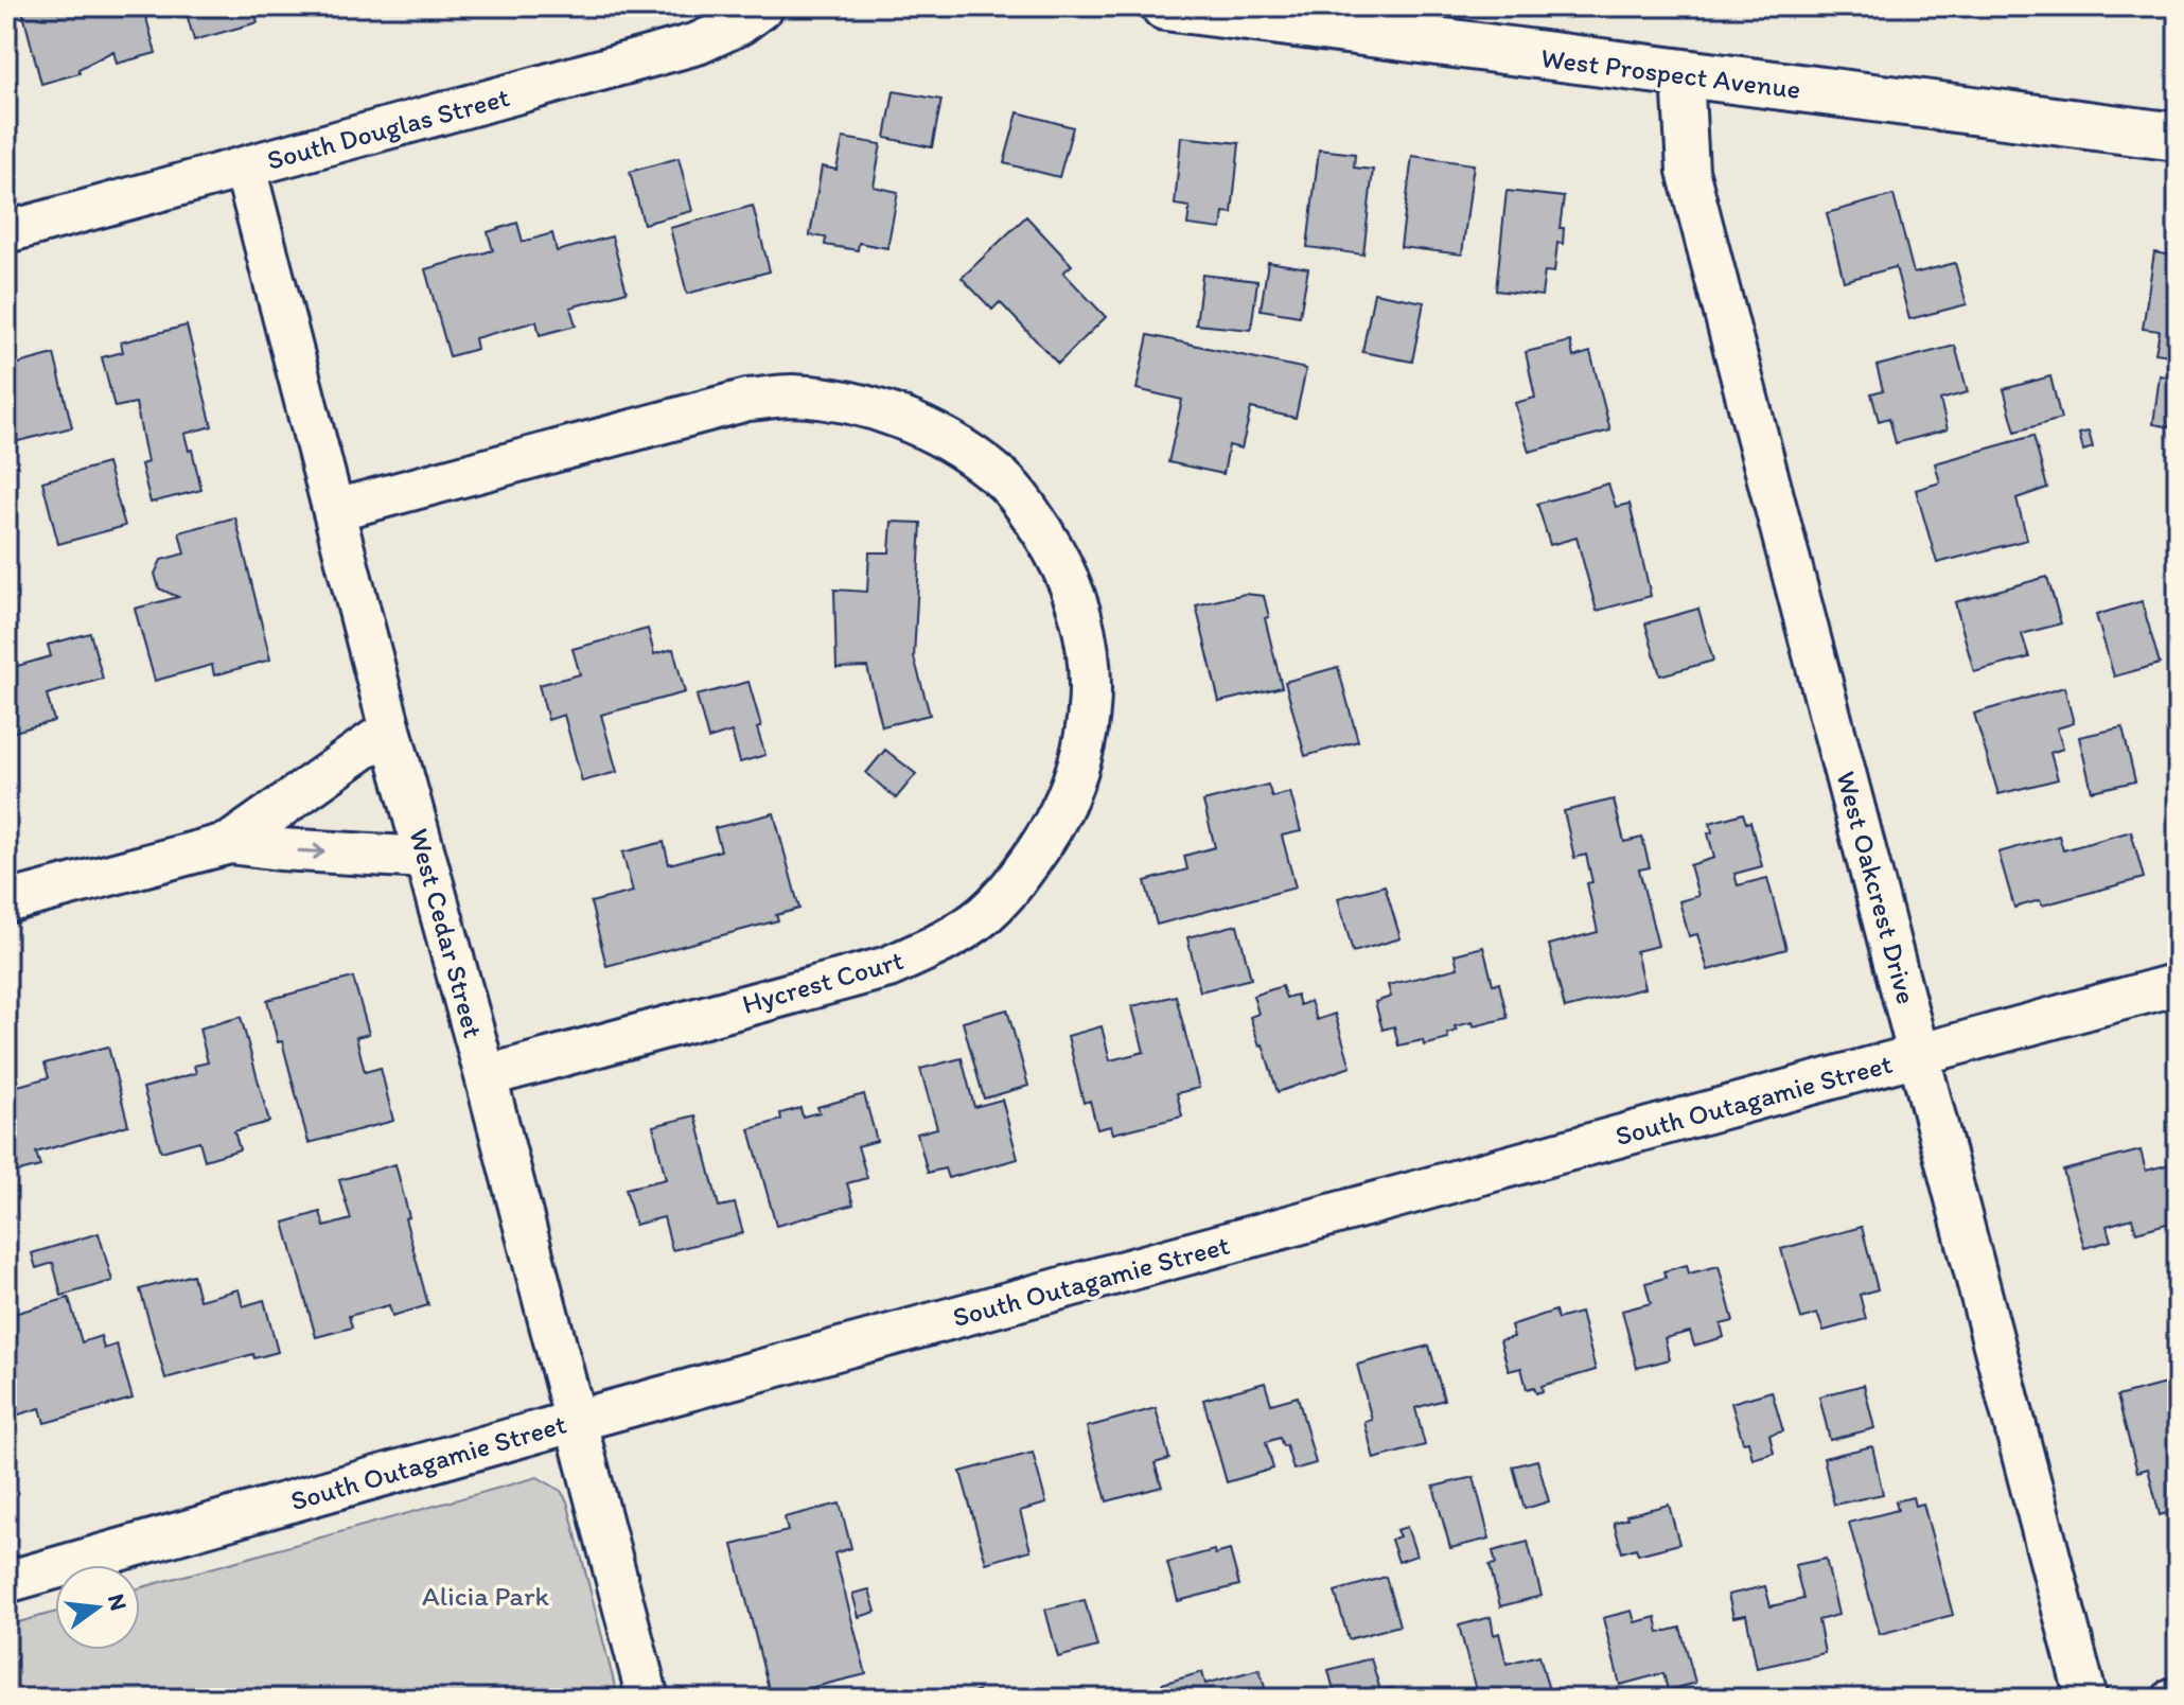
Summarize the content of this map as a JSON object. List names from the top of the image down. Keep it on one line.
{"streets":{"main road":["West Prospect Avenue"],"street":["South Douglas Street","West Oakcrest Drive","West Cedar Street","Hycrest Court","South Outagamie Street"]},"crossings":[["West Prospect Avenue","West Oakcrest Drive"],["South Douglas Street","West Cedar Street"],["West Oakcrest Drive","South Outagamie Street"],["West Cedar Street","Hycrest Court"],["West Cedar Street","South Outagamie Street"]],"parks":["Alicia Park"],"north":"right"}
